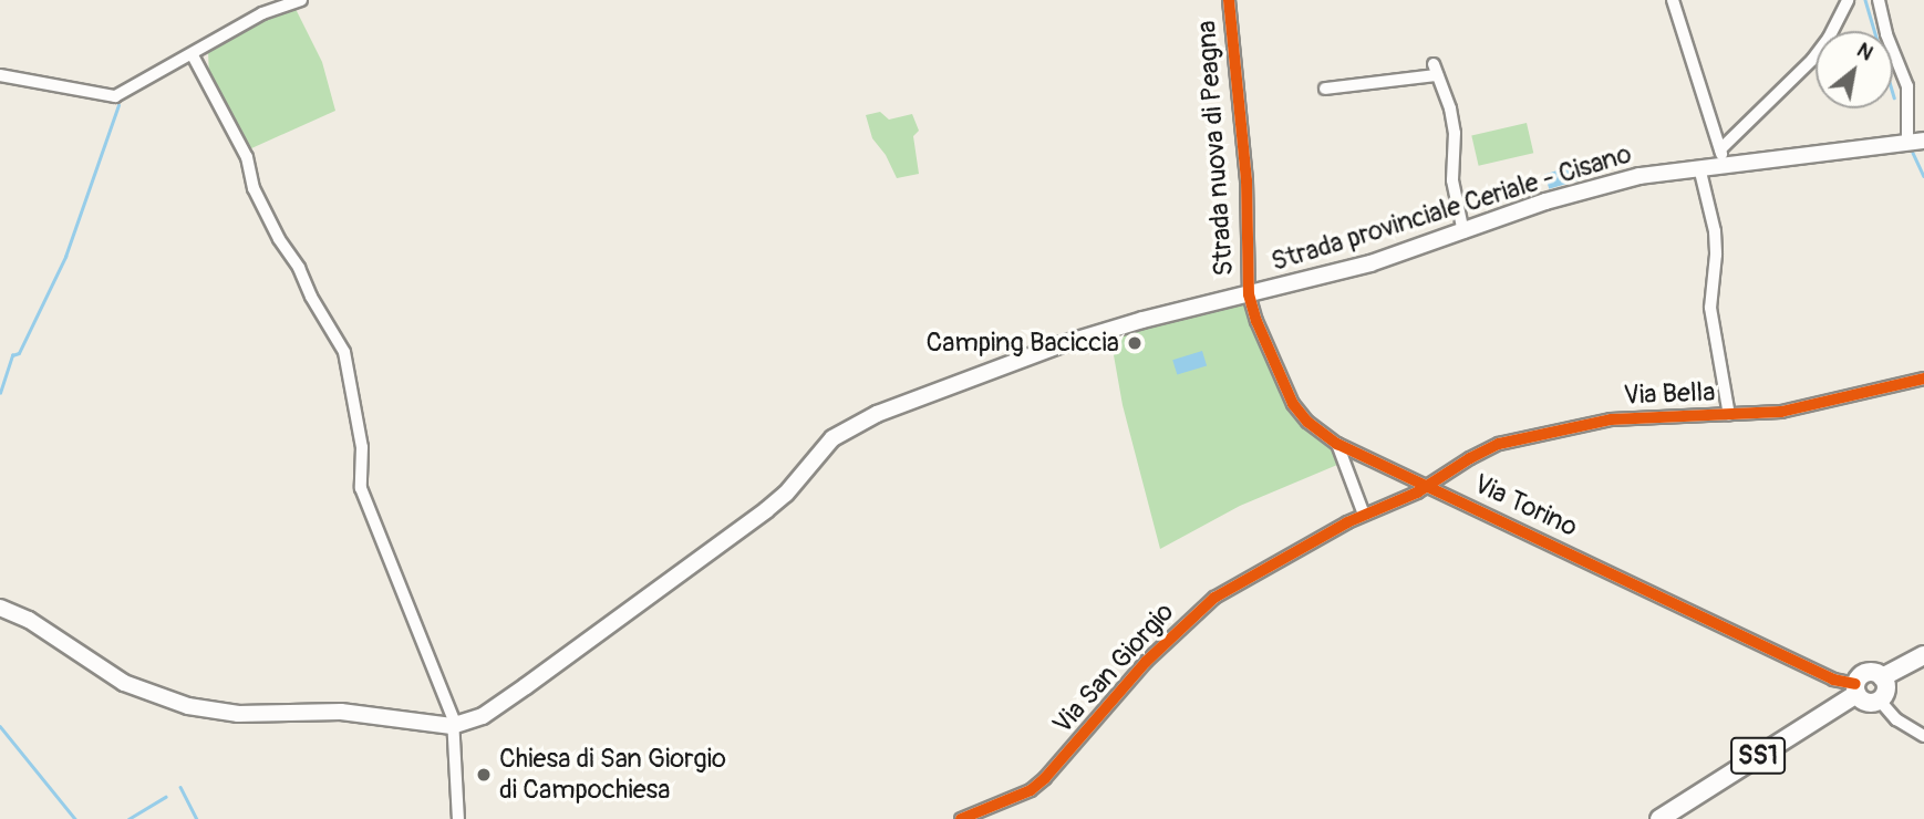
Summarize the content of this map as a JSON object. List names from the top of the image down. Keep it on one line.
{"streets":{"main road":["Strada provinciale Ceriale - Cisano","SS1"],"street":["Strada nuova di Peagna","Via Bella","Via Torino","Via San Giorgio"]},"crossings":[["Strada nuova di Peagna","Strada provinciale Ceriale - Cisano"],["Strada nuova di Peagna","Via Torino"],["Strada provinciale Ceriale - Cisano","Via Bella"],["Strada provinciale Ceriale - Cisano","Via Torino"],["Via Bella","Via Torino"],["Via Bella","Via San Giorgio"],["Via Torino","Via San Giorgio"],["Via Torino","SS1"]],"places":["Camping Baciccia","Chiesa di San Giorgio di Campochiesa"],"north":"top right"}
